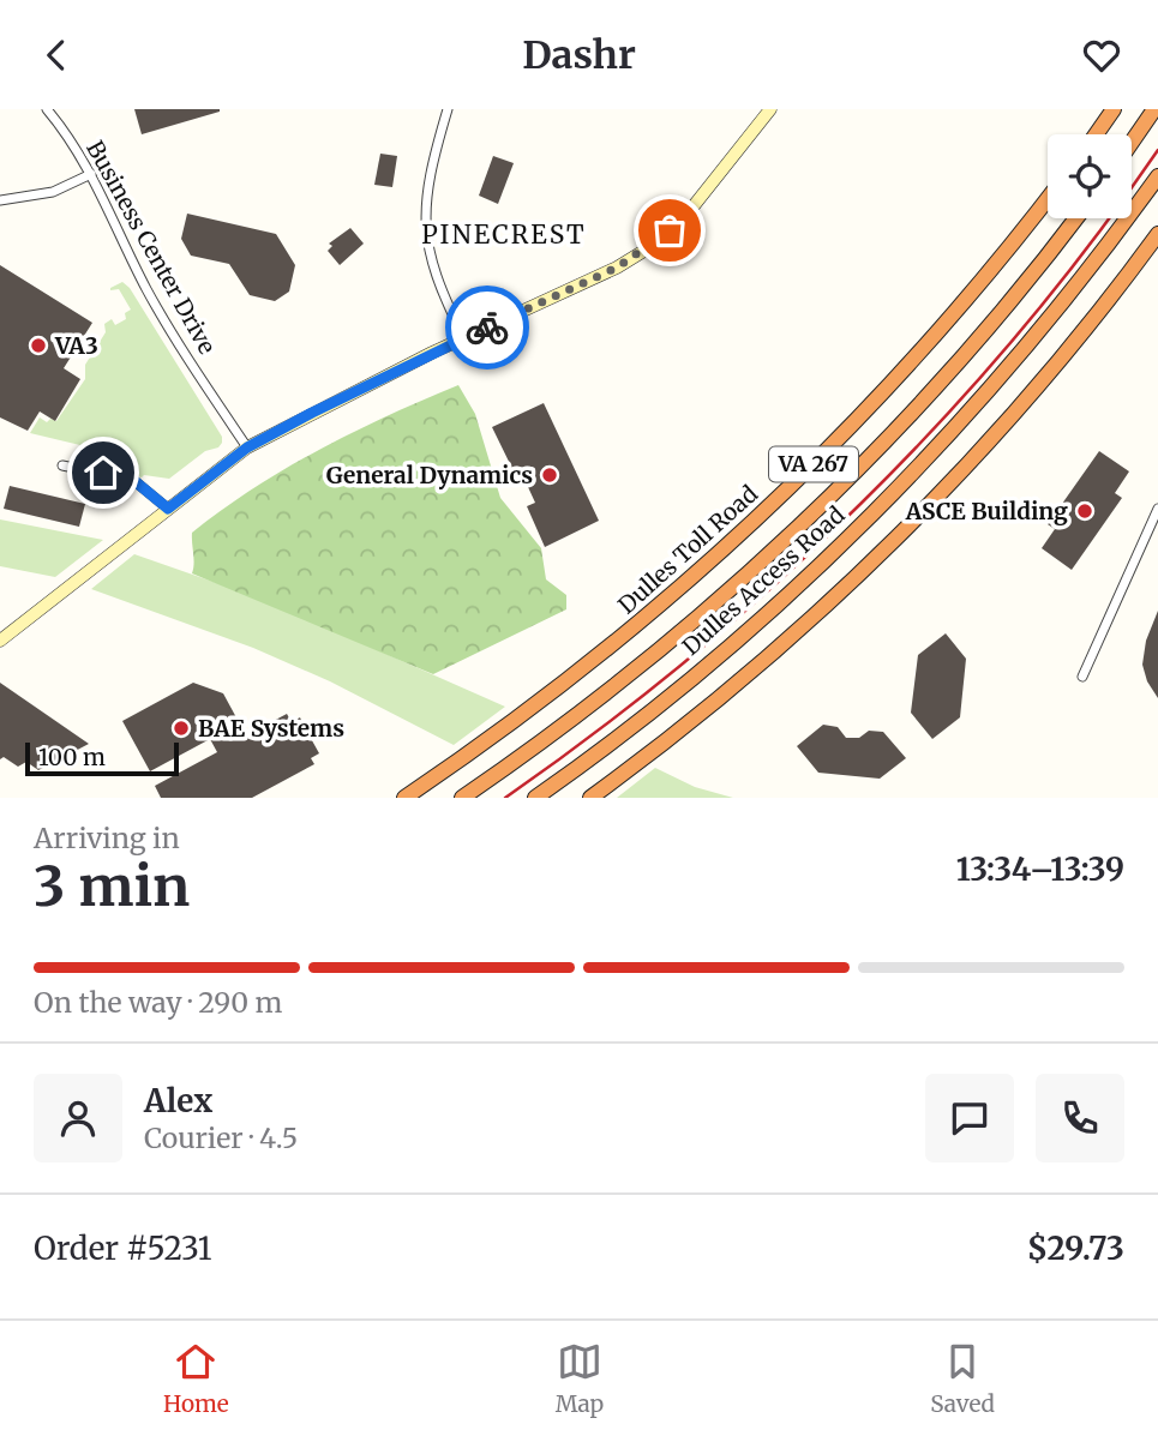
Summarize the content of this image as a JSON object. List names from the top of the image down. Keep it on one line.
{"streets":{"highway":["VA 267","Dulles Toll Road","Dulles Access Road"],"street":["Business Center Drive"]},"districts":["PINECREST"],"places":["VA3","General Dynamics","ASCE Building","BAE Systems"],"scale_bar":"100 m","page":{"header":"Dashr","scale":"100 m","heading":["3 min","Arriving in","13:34–13:39"],"panel":["Alex","Courier · 4.5","Order #5231","$29.73"],"bar":"On the way · 290 m","tabs":["Home","Map","Saved"]}}
